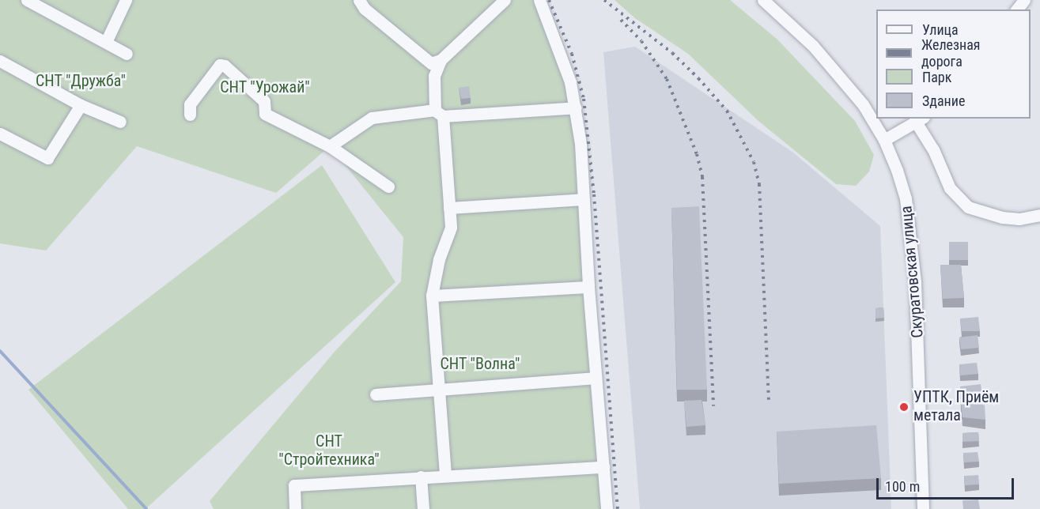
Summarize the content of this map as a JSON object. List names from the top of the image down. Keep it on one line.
{"streets":{"street":["Скуратовская улица"]},"parks":["СНТ \"Дружба\"","СНТ \"Урожай\"","СНТ \"Волна\"","СНТ \"Стройтехника\""],"places":["УПТК, Приём метала"],"legend":["Улица","Железная дорога","Парк","Здание"],"scale_bar":"100 m"}
